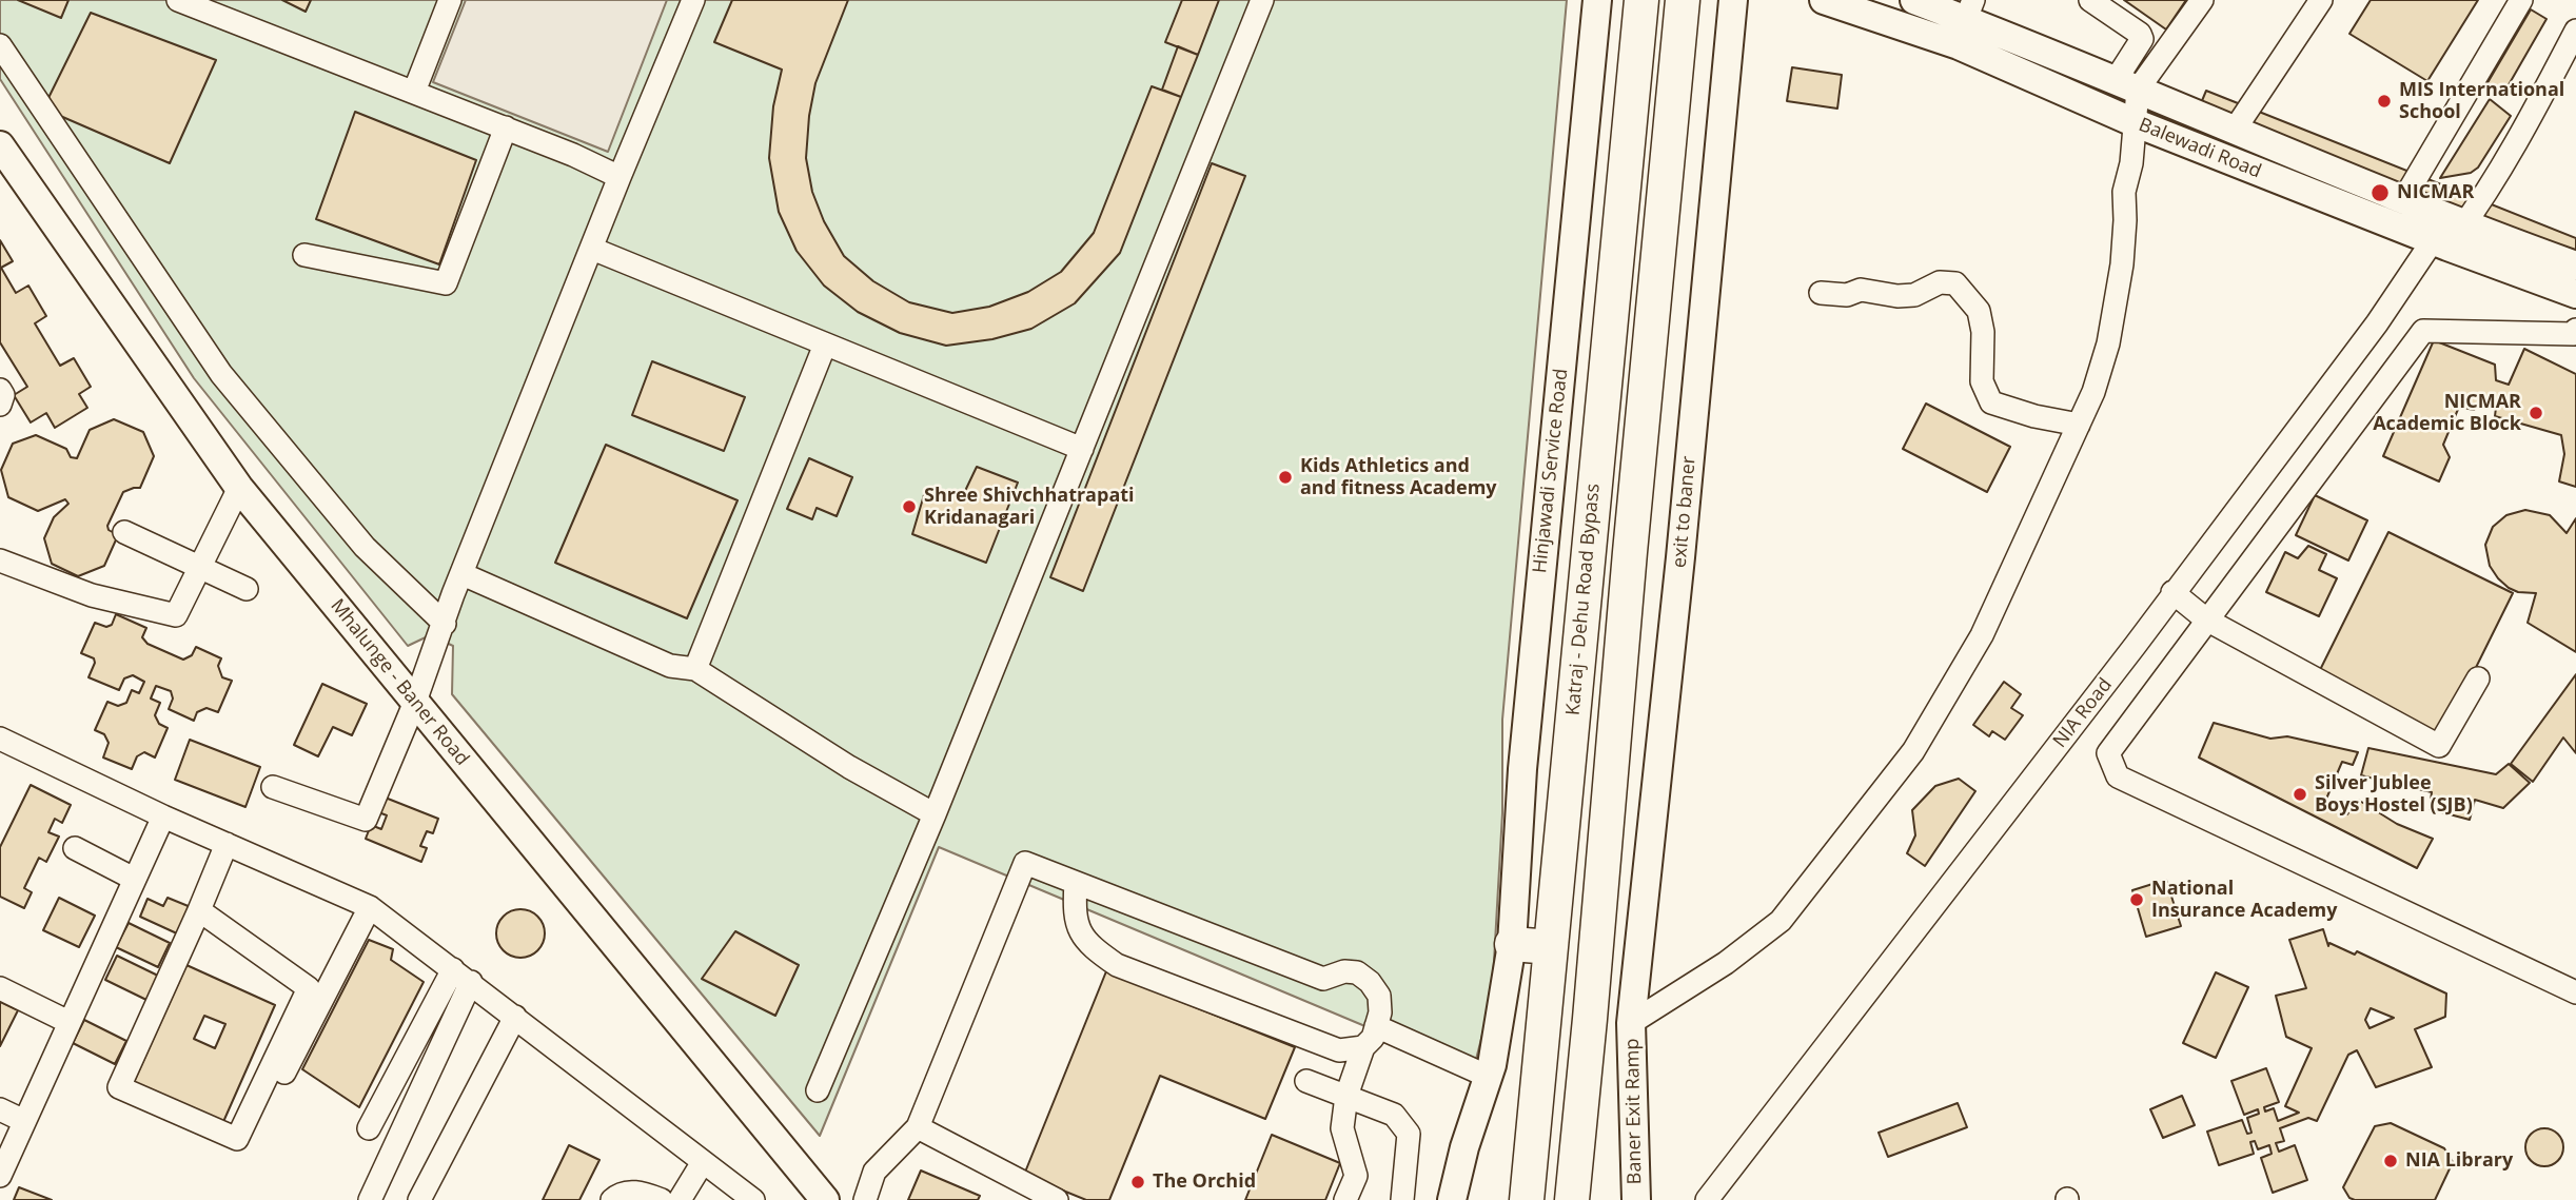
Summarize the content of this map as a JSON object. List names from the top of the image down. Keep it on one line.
{"streets":{"highway":["Katraj - Dehu Road Bypass"],"main road":["Balewadi Road","Hinjawadi Service Road","exit to baner","Mhalunge - Baner Road","Baner Exit Ramp"],"street":["NIA Road"]},"crossings":[["Balewadi Road","NIA Road"],["exit to baner","Baner Exit Ramp"]],"places":["MIS International School","NICMAR","NICMAR Academic Block","Kids Athletics and and fitness Academy","Shree Shivchhatrapati Kridanagari","Silver Jublee Boys Hostel (SJB)","National Insurance Academy","NIA Library","The Orchid"]}
